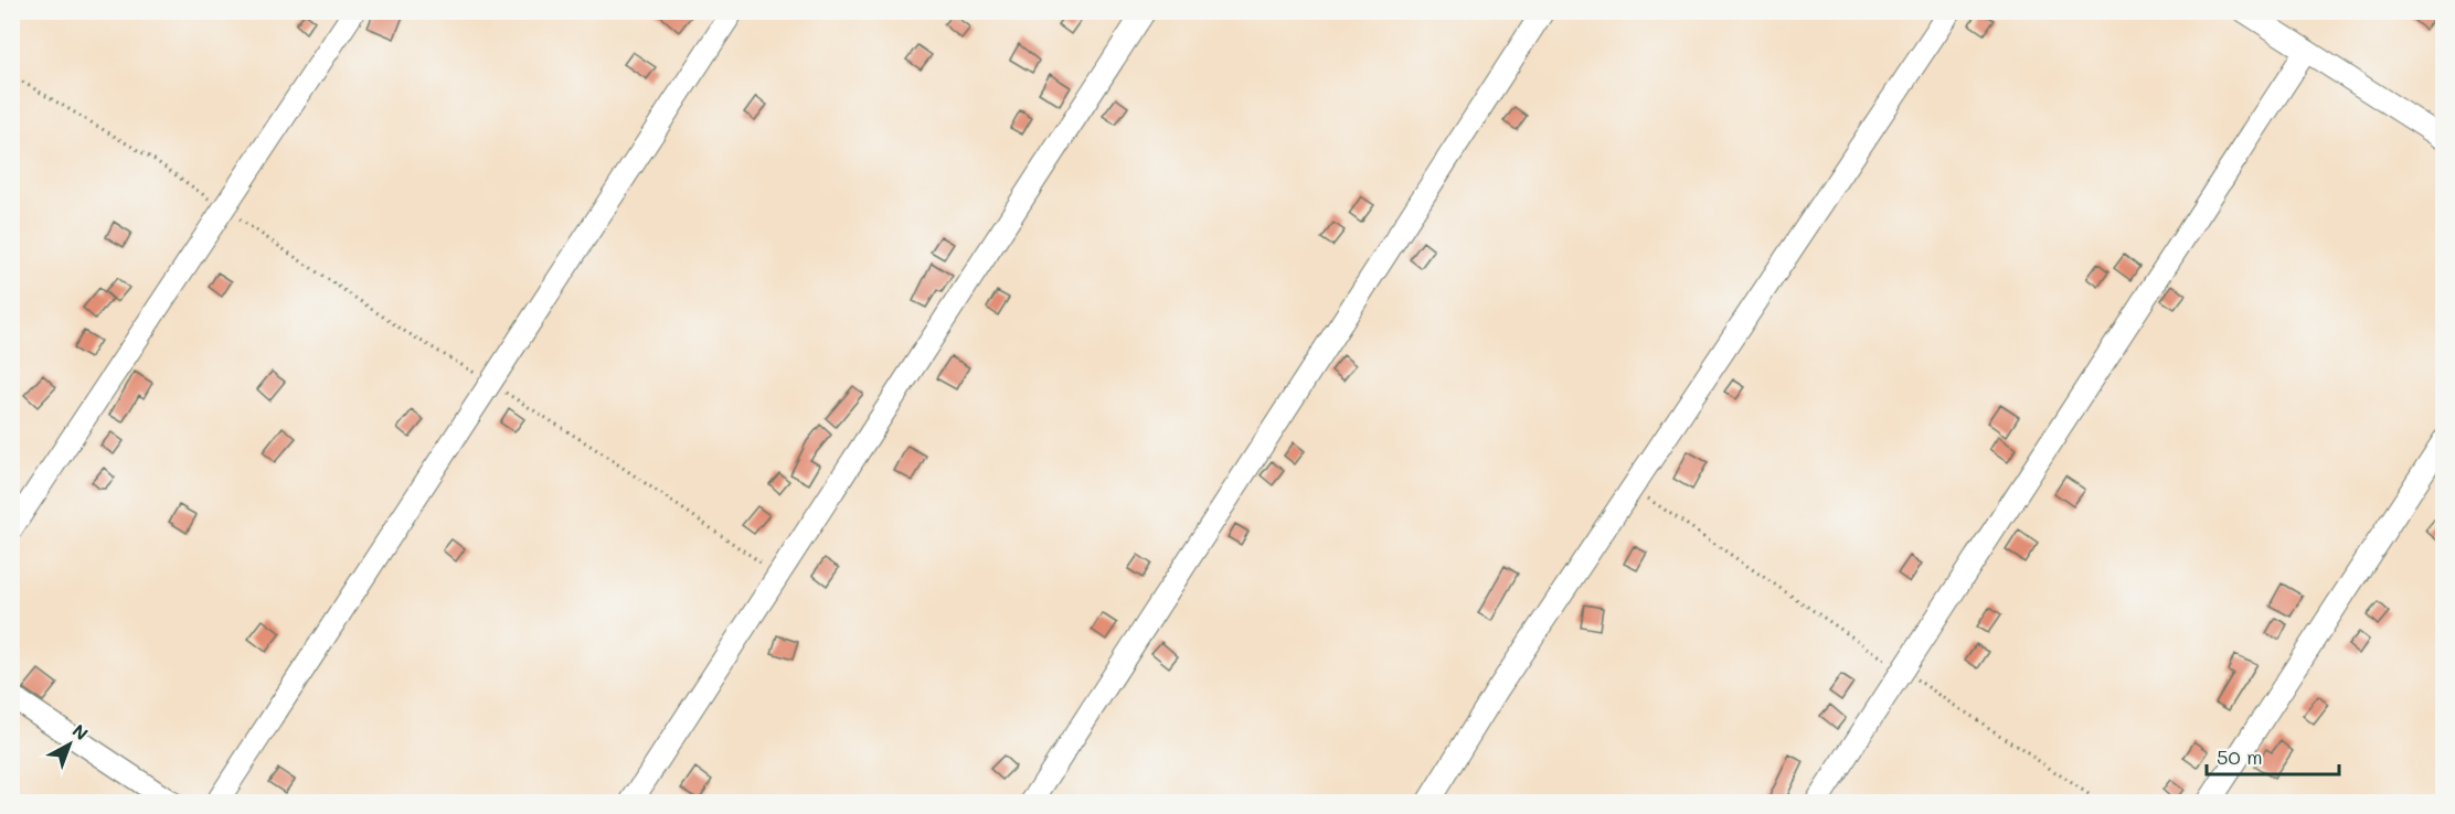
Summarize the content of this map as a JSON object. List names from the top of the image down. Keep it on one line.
{"scale_bar":"50 m","north":"top right"}
